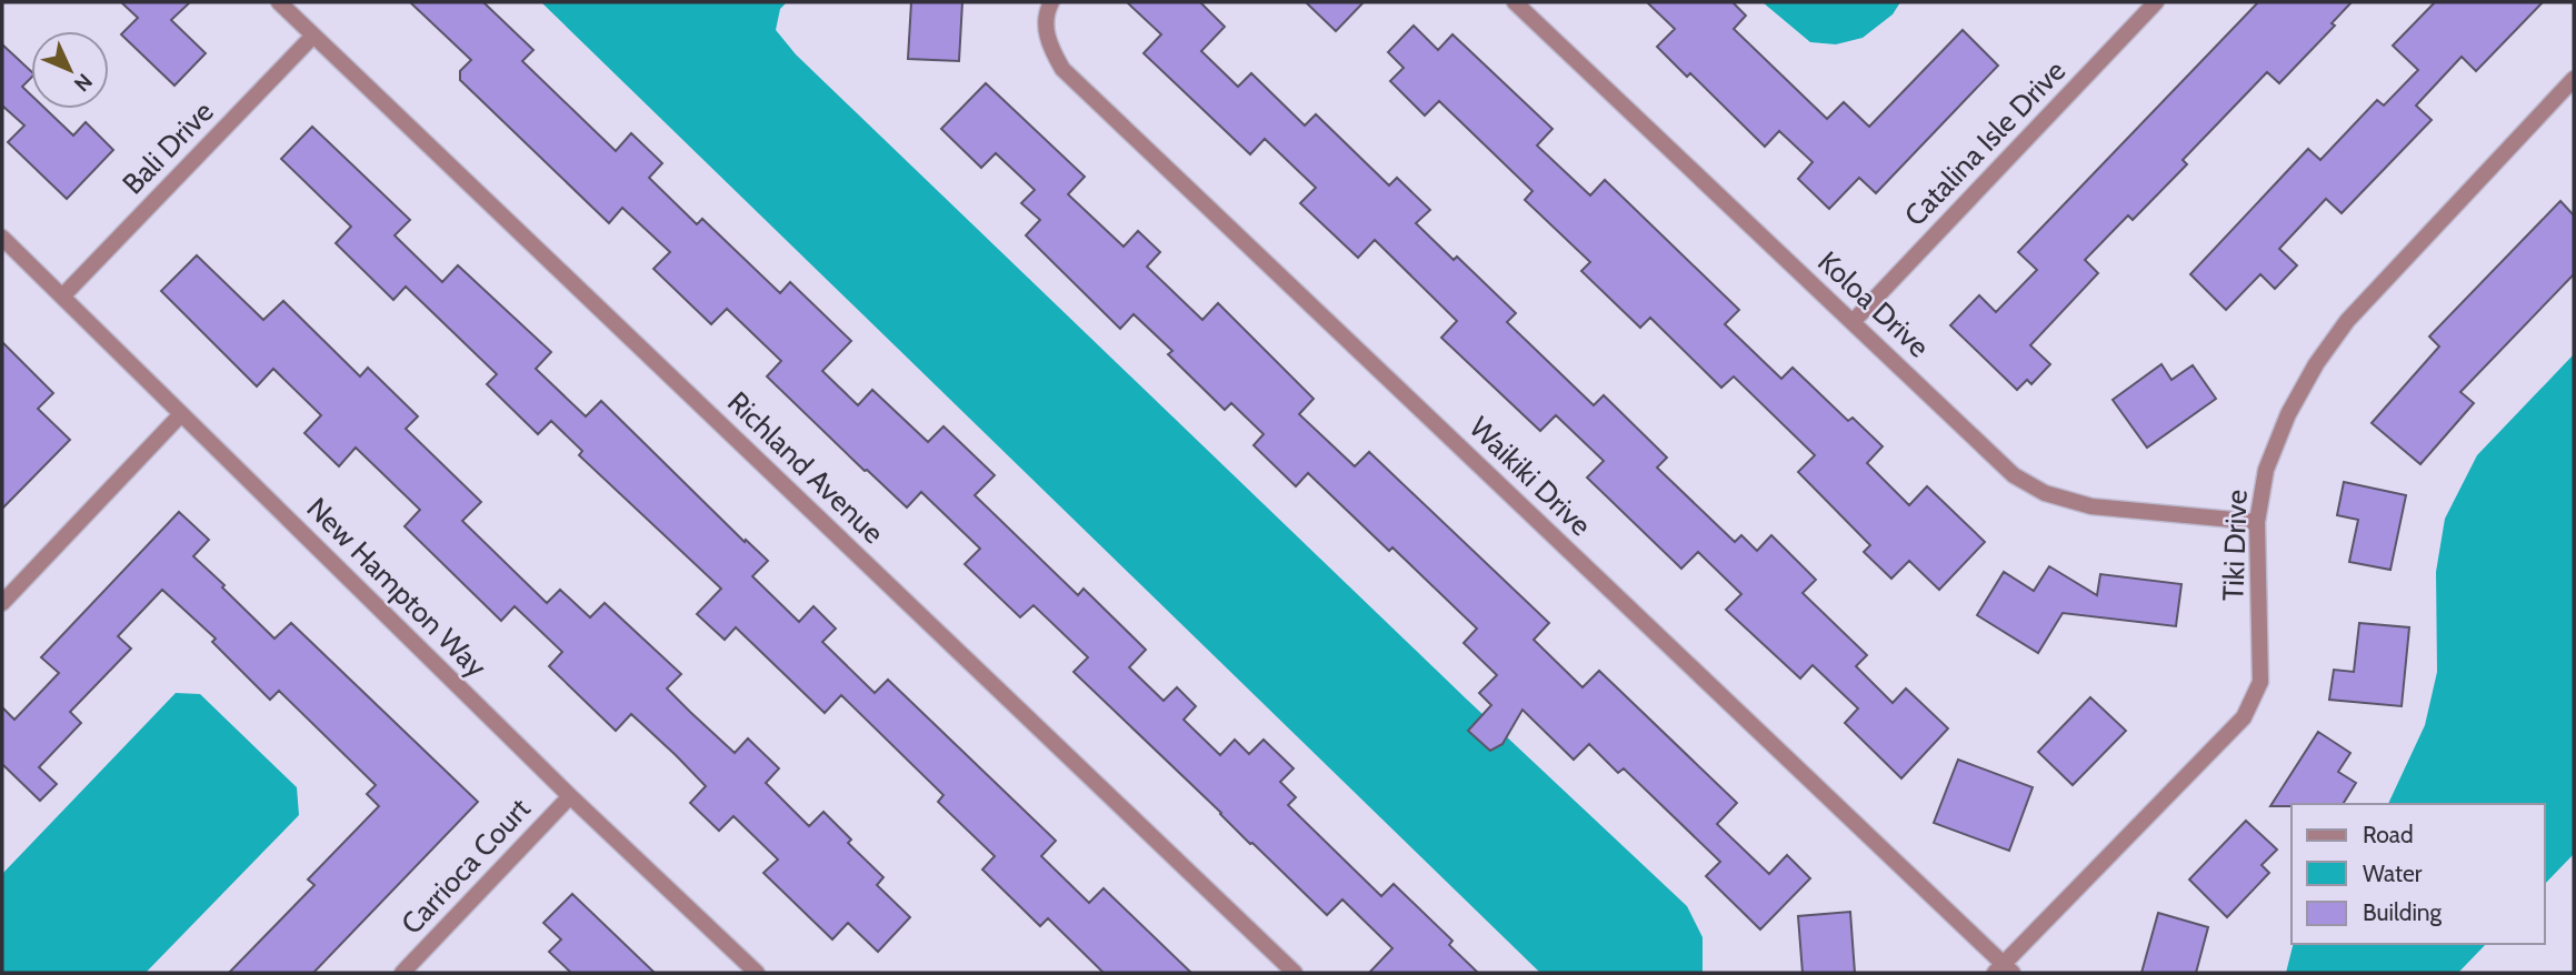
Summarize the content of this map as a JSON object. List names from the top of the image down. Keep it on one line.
{"streets":{"street":["Catalina Isle Drive","Bali Drive","Koloa Drive","Richland Avenue","Waikiki Drive","Tiki Drive","New Hampton Way","Carrioca Court"]},"crossings":[["Catalina Isle Drive","Koloa Drive"],["Bali Drive","Richland Avenue"],["Bali Drive","New Hampton Way"],["Koloa Drive","Tiki Drive"],["Waikiki Drive","Tiki Drive"],["New Hampton Way","Carrioca Court"]],"legend":["Road","Water","Building"],"north":"bottom right"}
